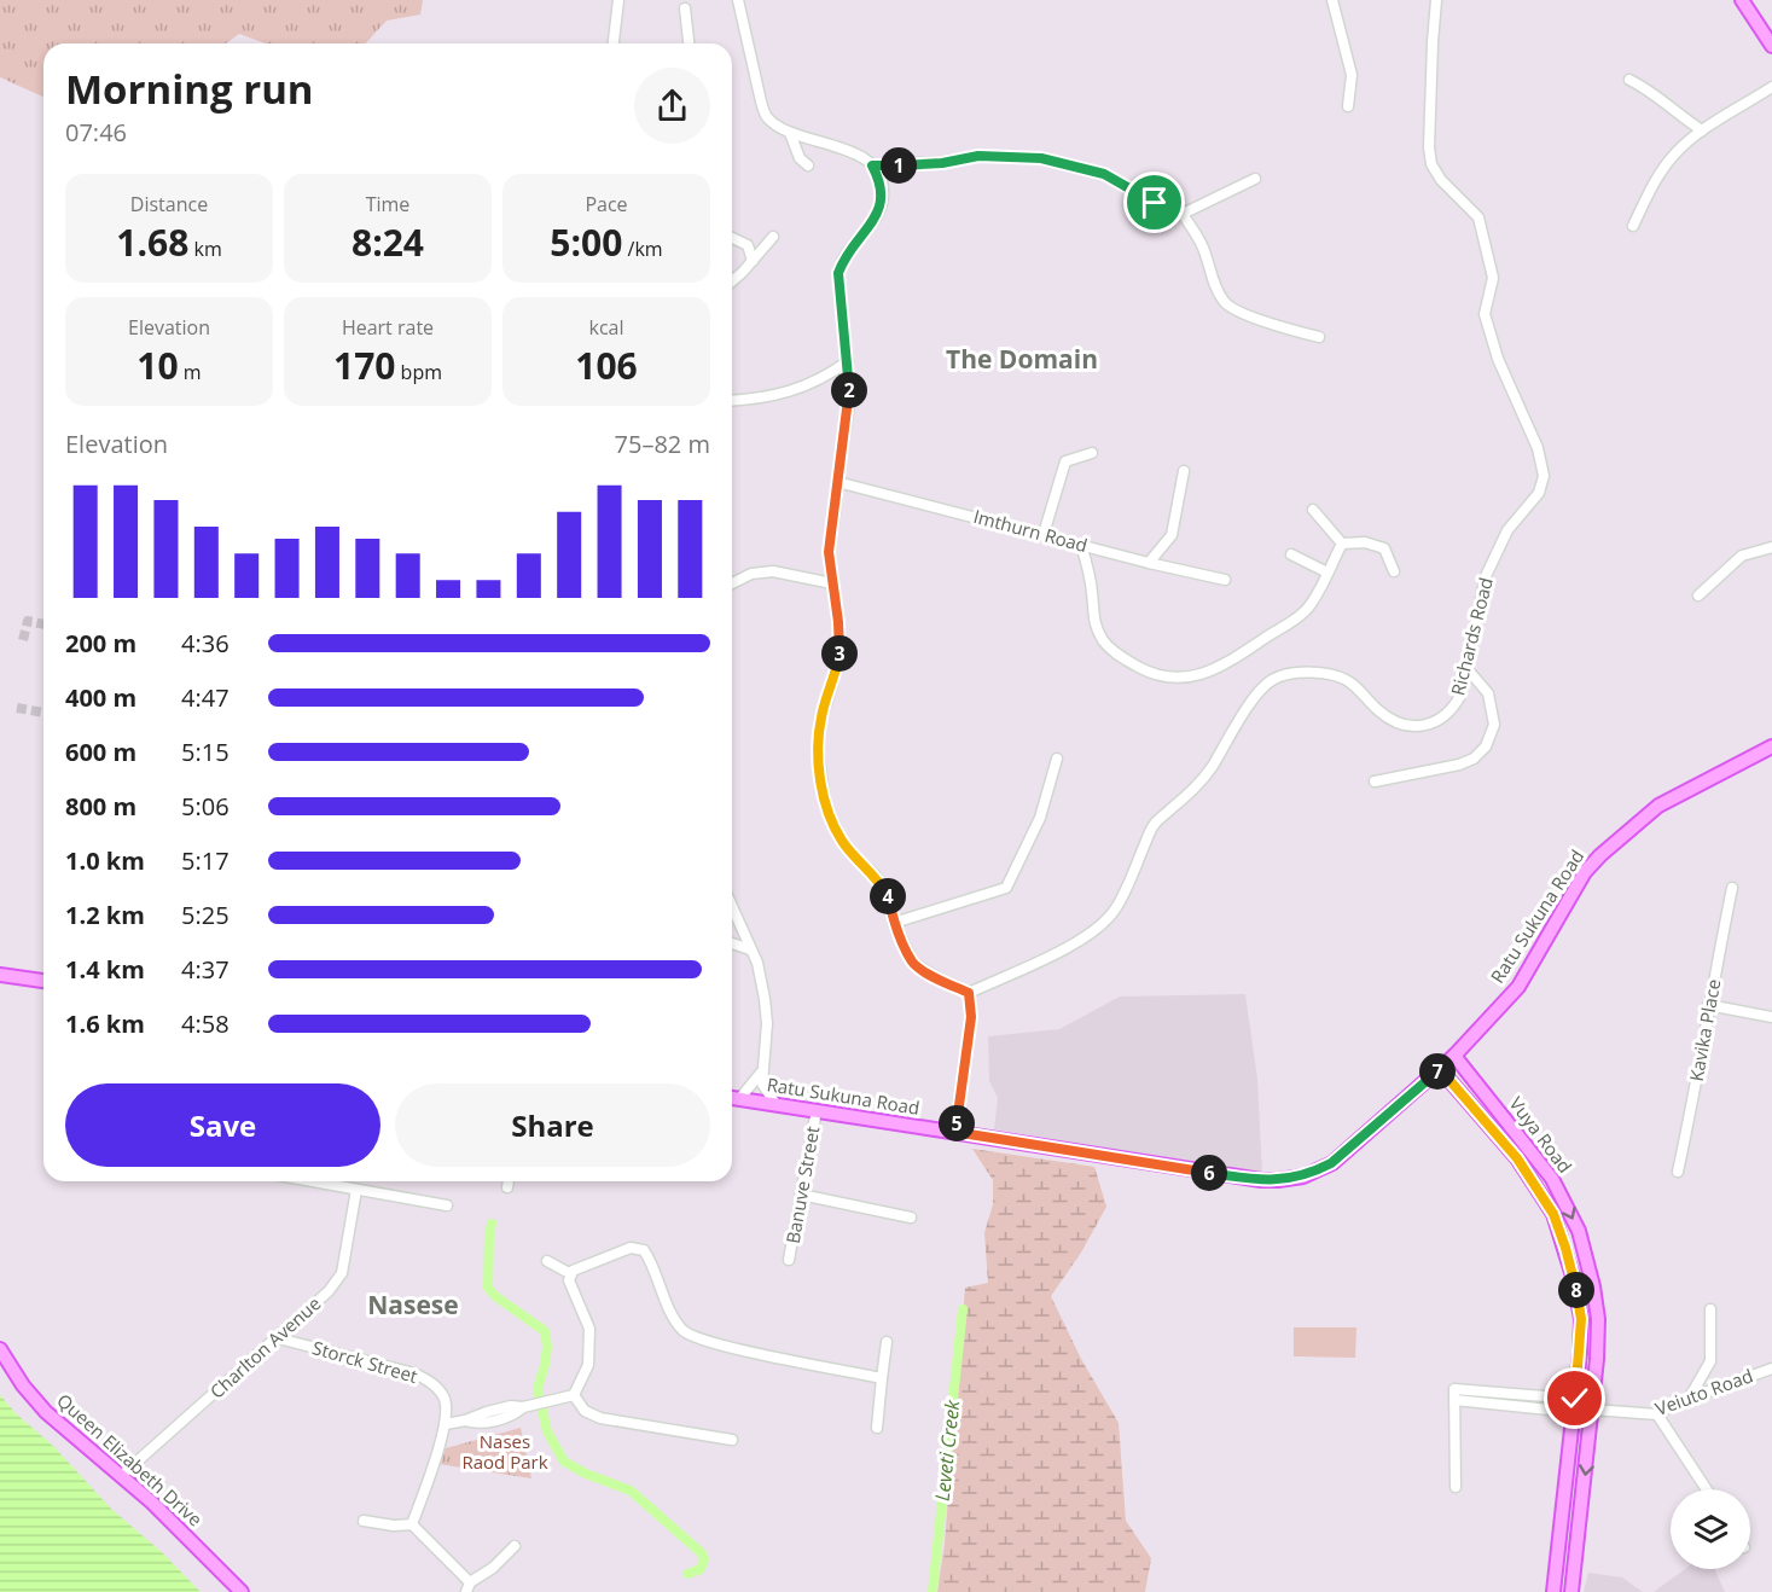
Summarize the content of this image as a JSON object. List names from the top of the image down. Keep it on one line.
{"streets":{"main road":["Ratu Sukuna Road","Vuya Road","Queen Elizabeth Drive"],"street":["Imthurn Road","Richards Road","Kavika Place","Banuve Street","Charlton Avenue","Storck Street","Veiuto Road"]},"crossings":[["Ratu Sukuna Road","Vuya Road"],["Ratu Sukuna Road","Banuve Street"],["Vuya Road","Veiuto Road"],["Charlton Avenue","Storck Street"],["Charlton Avenue","Queen Elizabeth Drive"]],"districts":["The Domain","Nasese"],"water":["Leveti Creek"],"parks":["Nases Raod Park"],"page":{"heading":["Morning run","07:46"],"pins":["1","2","3","4","7","5","6","8"],"stats":[["Distance","1.68 km"],["Time","8:24"],["Pace","5:00 /km"],["Elevation","10 m"],["Heart rate","170 bpm"],["kcal","106"]],"chart":["Elevation","75–82 m"],"list":[{"name":"200 m","note":"4:36"},{"name":"400 m","note":"4:47"},{"name":"600 m","note":"5:15"},{"name":"800 m","note":"5:06"},{"name":"1.0 km","note":"5:17"},{"name":"1.2 km","note":"5:25"},{"name":"1.4 km","note":"4:37"},{"name":"1.6 km","note":"4:58"}],"buttons":["Save","Share"]}}
